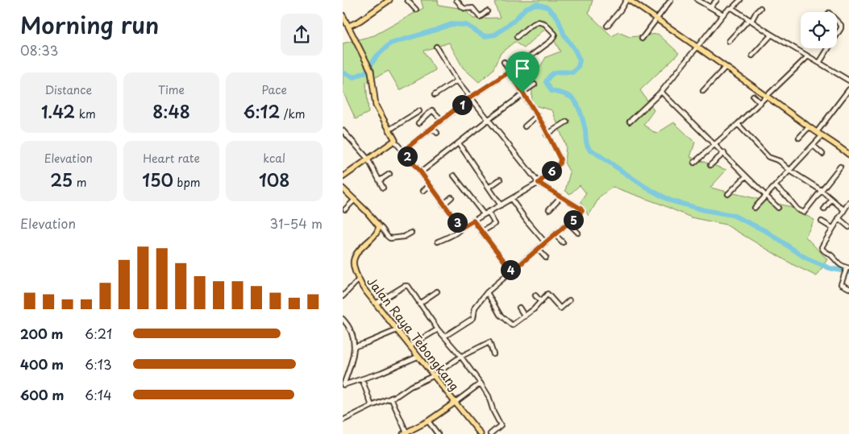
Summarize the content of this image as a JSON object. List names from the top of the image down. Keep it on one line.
{"streets":{"main road":["Jalan Raya Tebongkang"]},"page":{"heading":["Morning run","08:33"],"stats":[["Distance","1.42 km"],["Time","8:48"],["Pace","6:12 /km"],["Elevation","25 m"],["Heart rate","150 bpm"],["kcal","108"]],"pins":["1","2","6","5","3","4"],"chart":["Elevation","31–54 m"],"list":[{"name":"200 m","note":"6:21"},{"name":"400 m","note":"6:13"},{"name":"600 m","note":"6:14"}]}}
